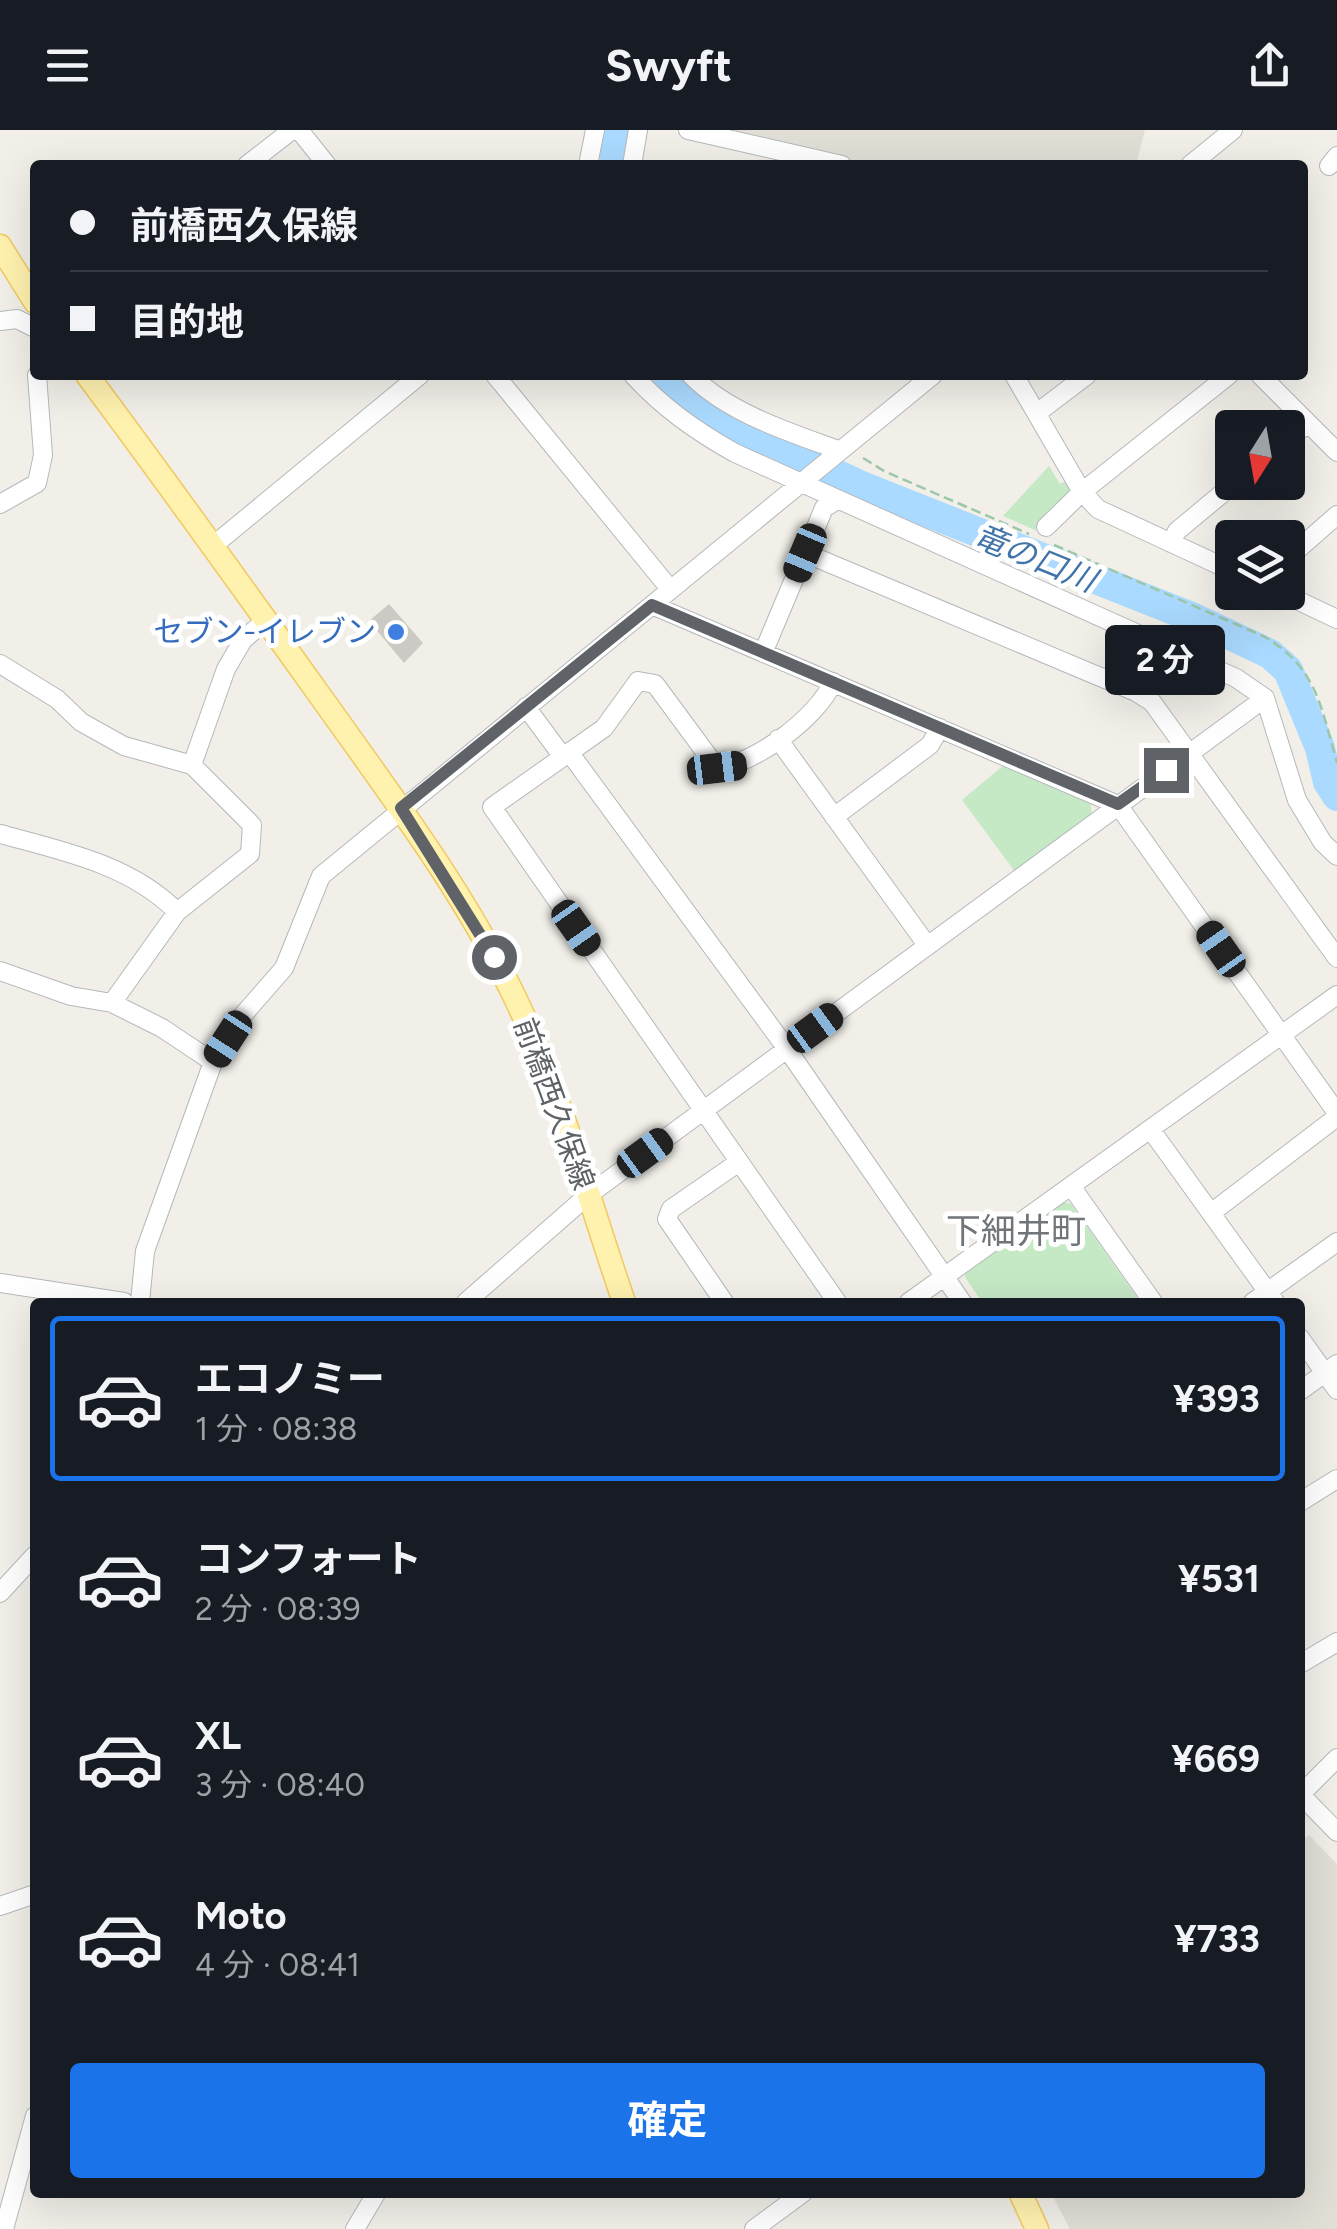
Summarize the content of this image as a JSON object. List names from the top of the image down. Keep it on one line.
{"streets":{"main road":["前橋西久保線"]},"districts":["下細井町"],"water":["竜の口川"],"places":["セブン-イレブン"],"north":"bottom","page":{"header":"Swyft","banner":["前橋西久保線","目的地"],"bubble":"2 分","list":[{"name":"エコノミー","note":"1 分 · 08:38","value":"¥393"},{"name":"コンフォート","note":"2 分 · 08:39","value":"¥531"},{"name":"XL","note":"3 分 · 08:40","value":"¥669"},{"name":"Moto","note":"4 分 · 08:41","value":"¥733"}],"buttons":"確定"}}
